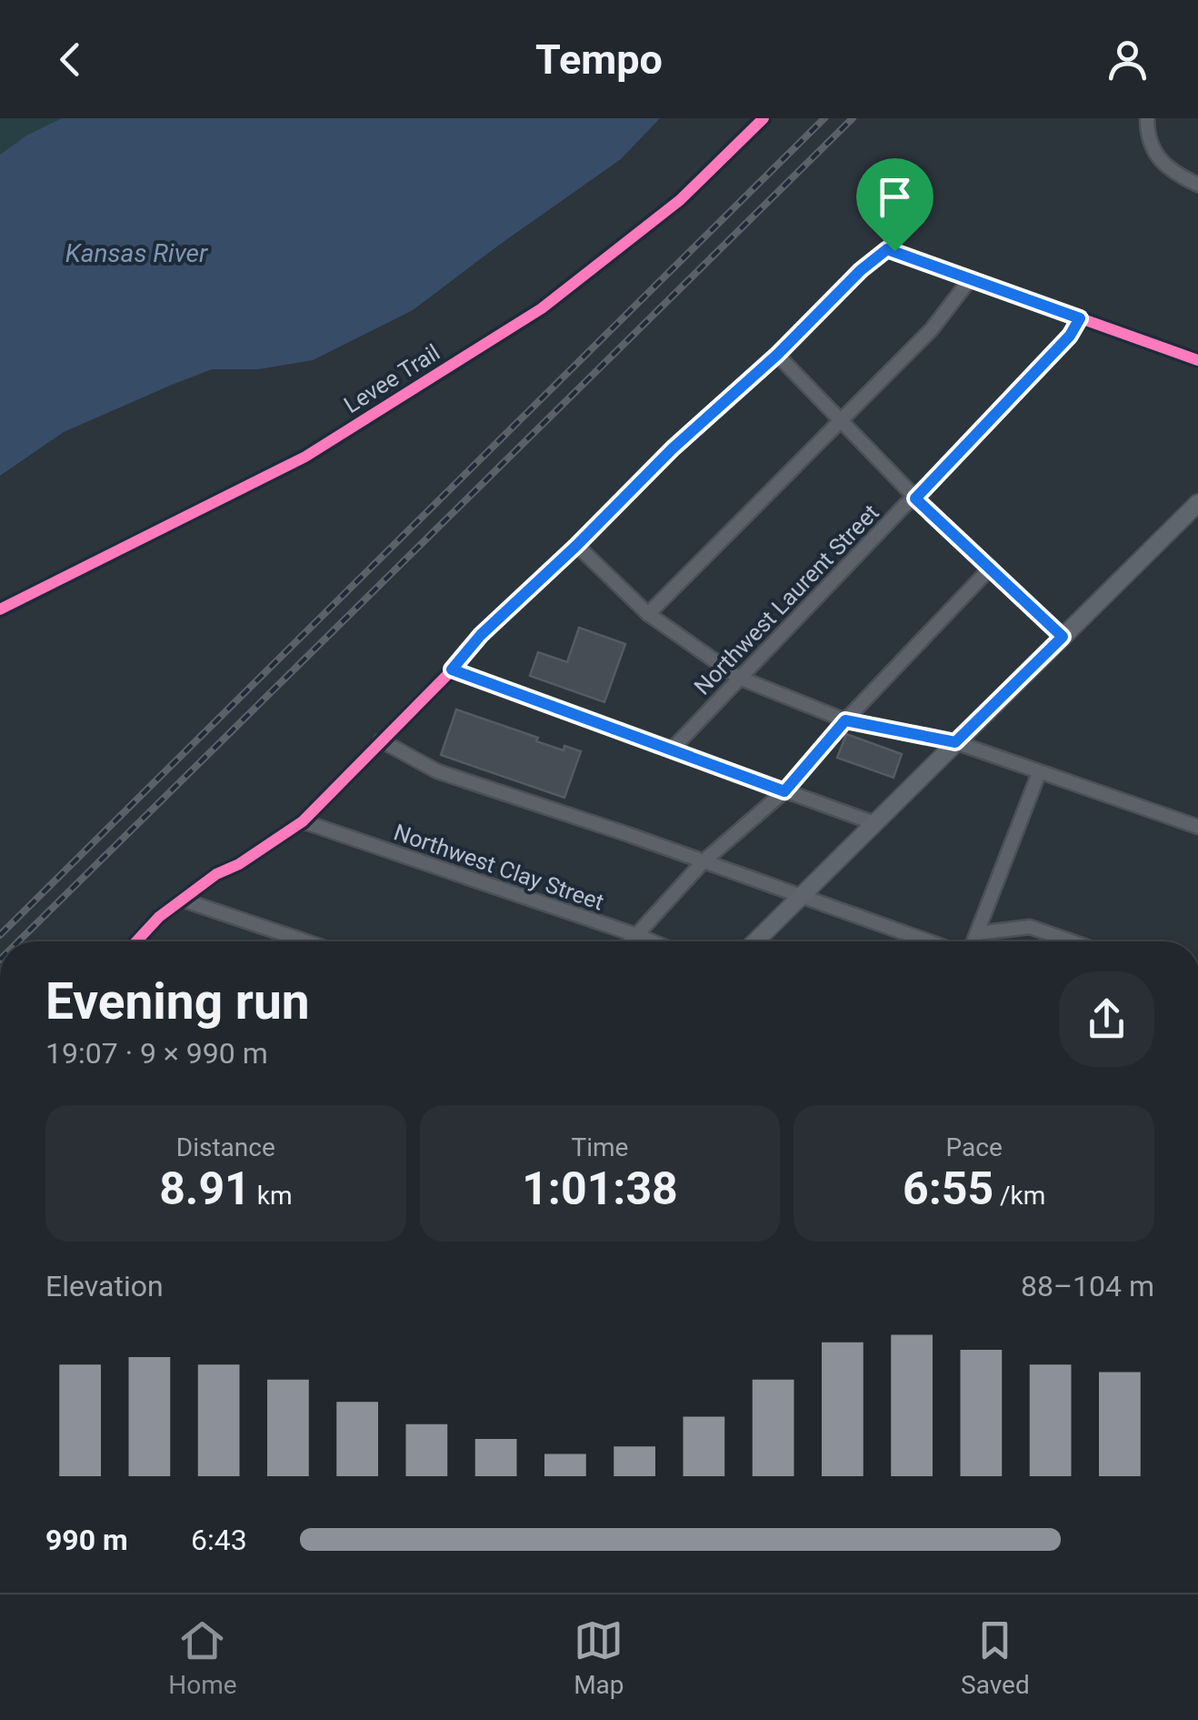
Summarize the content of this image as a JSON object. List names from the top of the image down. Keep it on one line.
{"streets":{"street":["Northwest Laurent Street","Northwest Clay Street"],"cycle path":["Levee Trail"]},"water":["Kansas River"],"page":{"header":"Tempo","heading":["Evening run","19:07 · 9 × 990 m"],"stats":[["Distance","8.91 km"],["Time","1:01:38"],["Pace","6:55 /km"]],"chart":["Elevation","88–104 m"],"list":[{"name":"990 m","note":"6:43"}],"tabs":["Home","Map","Saved"]}}
